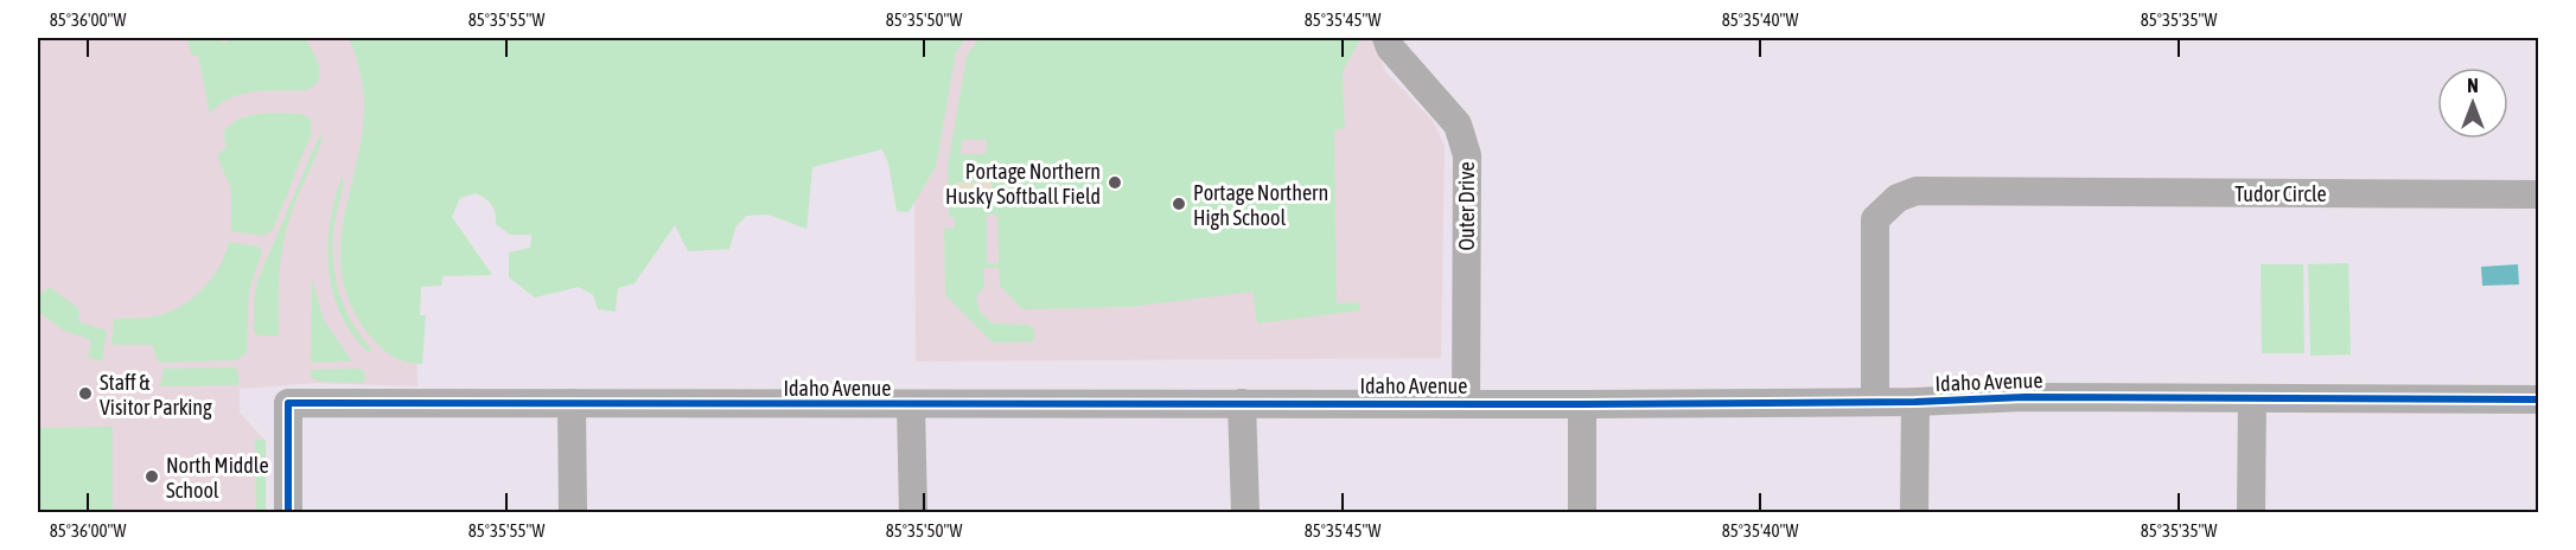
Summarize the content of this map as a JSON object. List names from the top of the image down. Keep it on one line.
{"streets":{"street":["Tudor Circle","Outer Drive","Idaho Avenue"]},"crossings":[["Tudor Circle","Idaho Avenue"],["Outer Drive","Idaho Avenue"]],"places":["Portage Northern Husky Softball Field","Portage Northern High School","Staff & Visitor Parking","North Middle School"],"north":"top","coordinates":["85°36'00\"W","85°35'55\"W","85°35'50\"W","85°35'45\"W","85°35'40\"W","85°35'35\"W"]}
